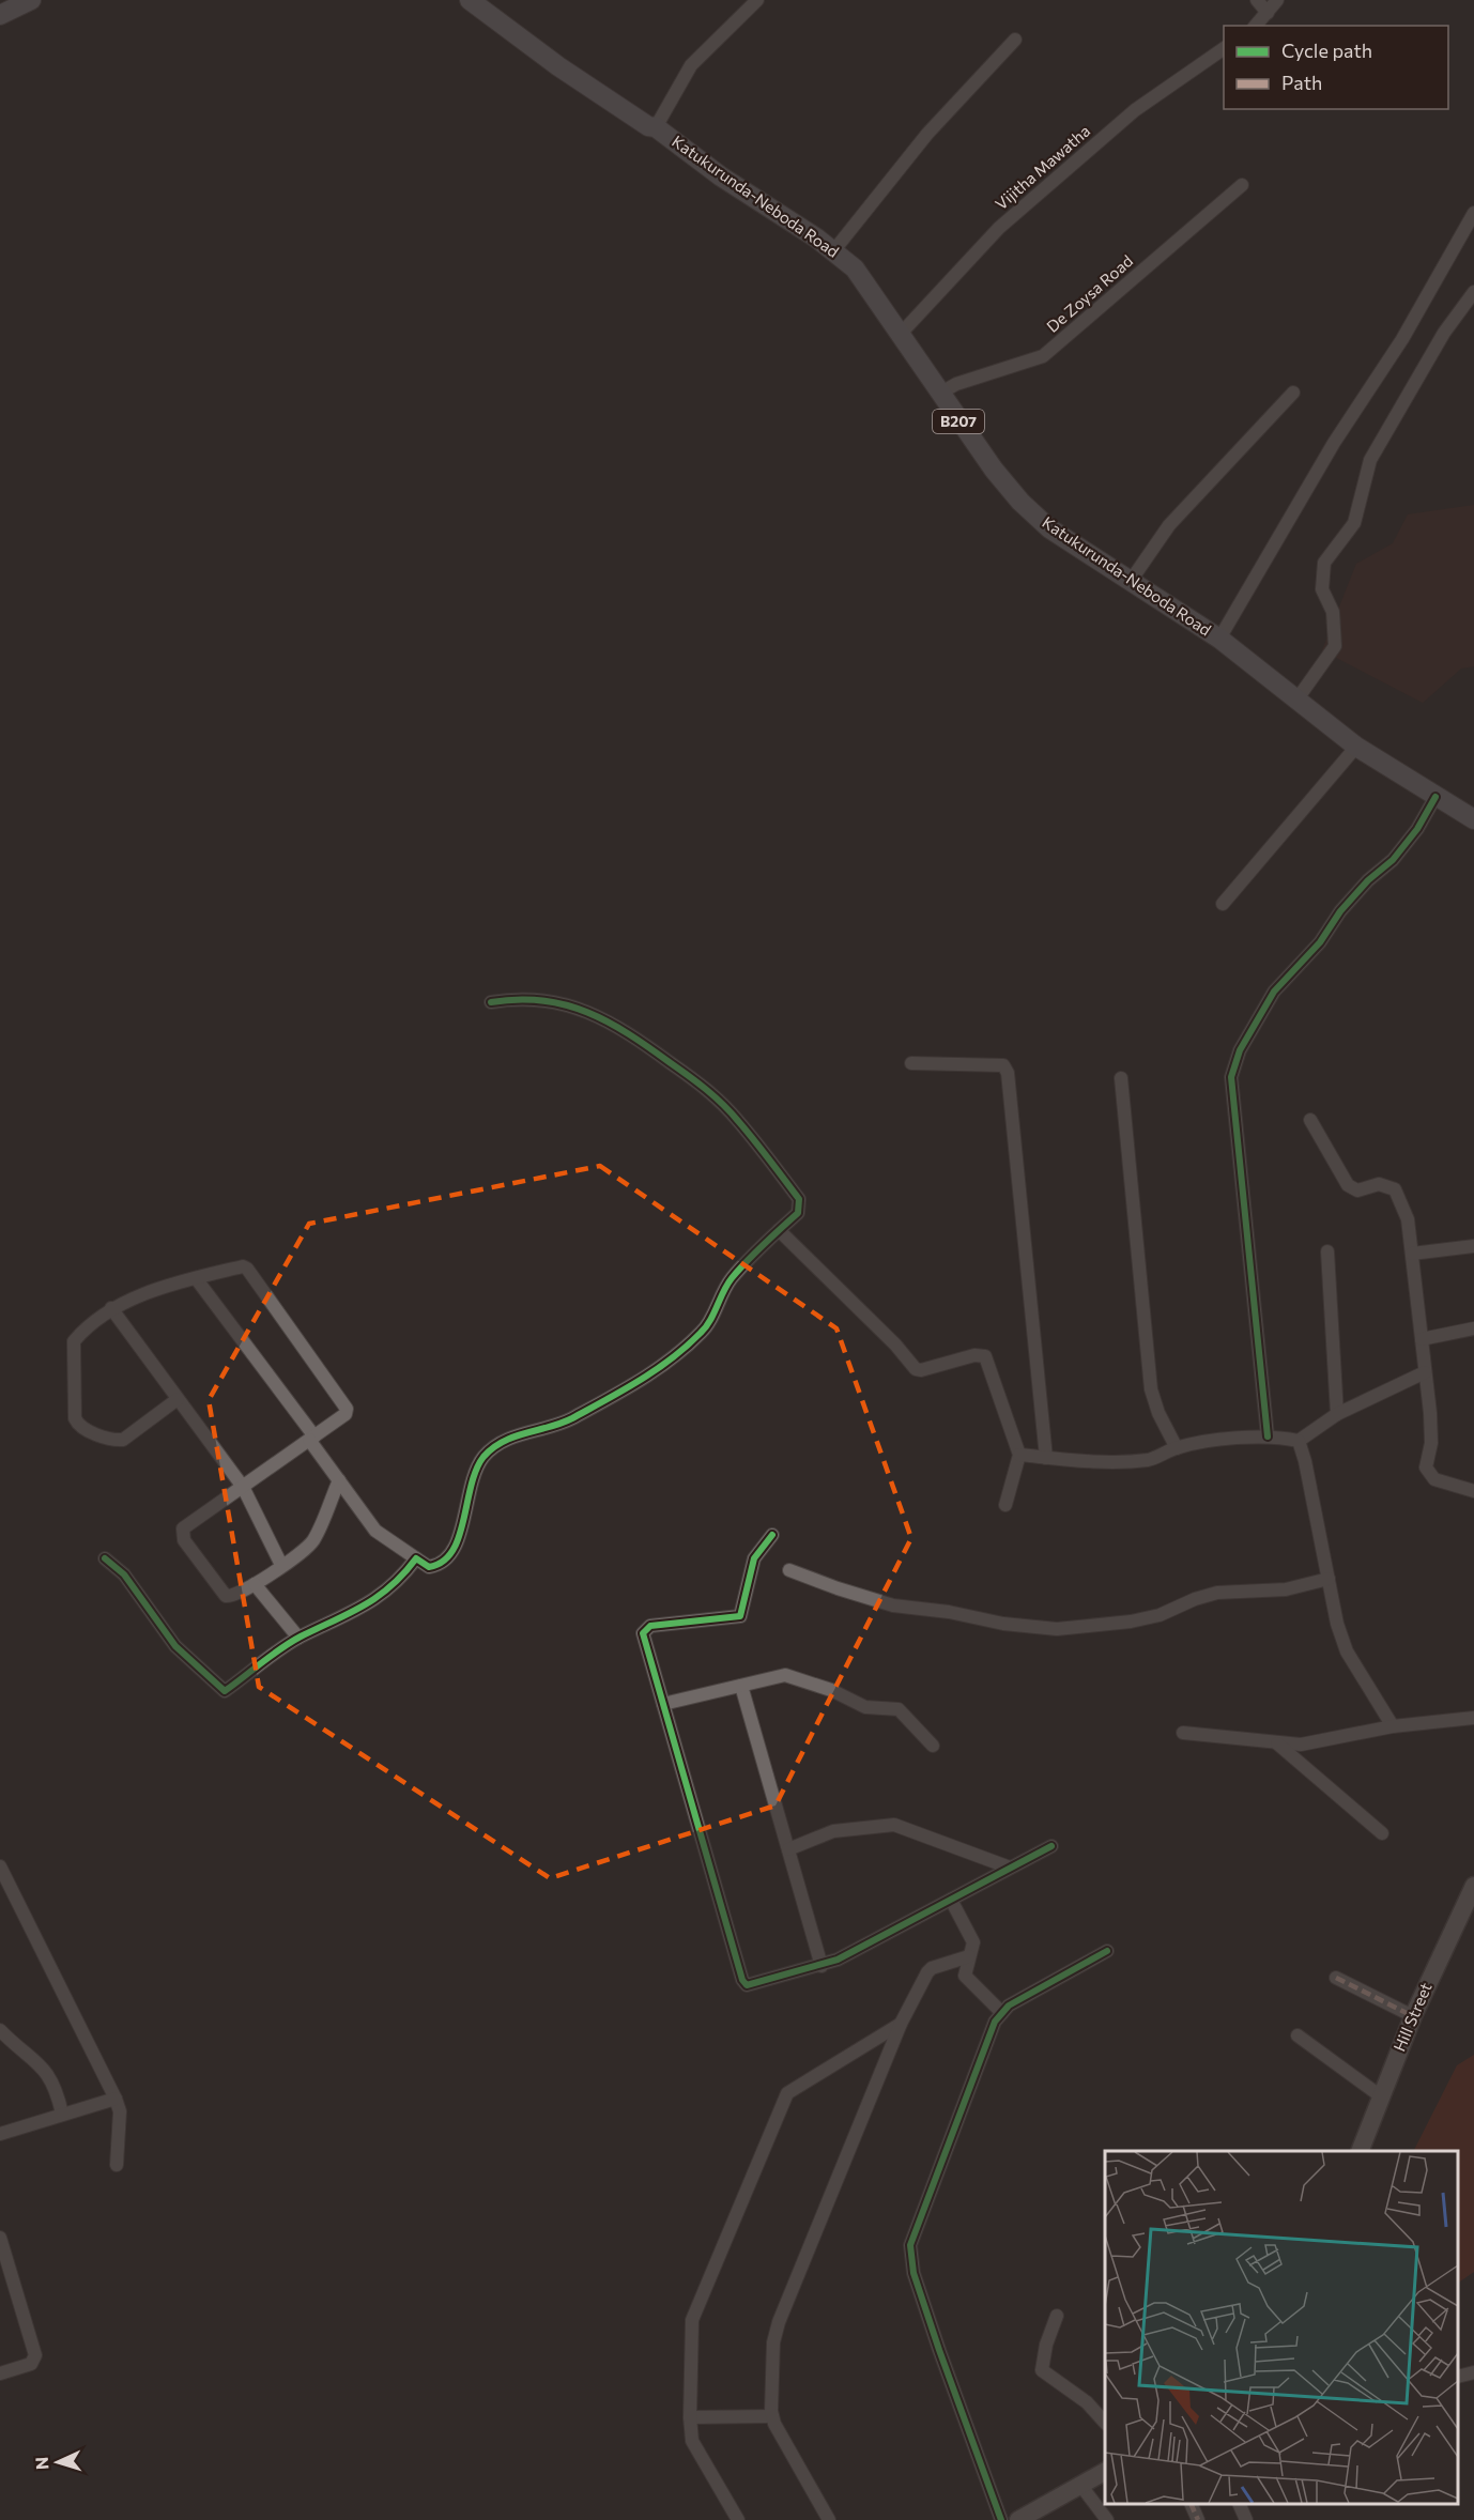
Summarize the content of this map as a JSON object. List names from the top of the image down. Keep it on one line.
{"streets":{"main road":["Katukurunda-Neboda Road","B207","Hill Street"],"street":["Vijitha Mawatha","De Zoysa Road"]},"crossings":[["Vijitha Mawatha","Katukurunda-Neboda Road"],["Katukurunda-Neboda Road","De Zoysa Road"]],"legend":["Cycle path","Path"],"north":"left"}
